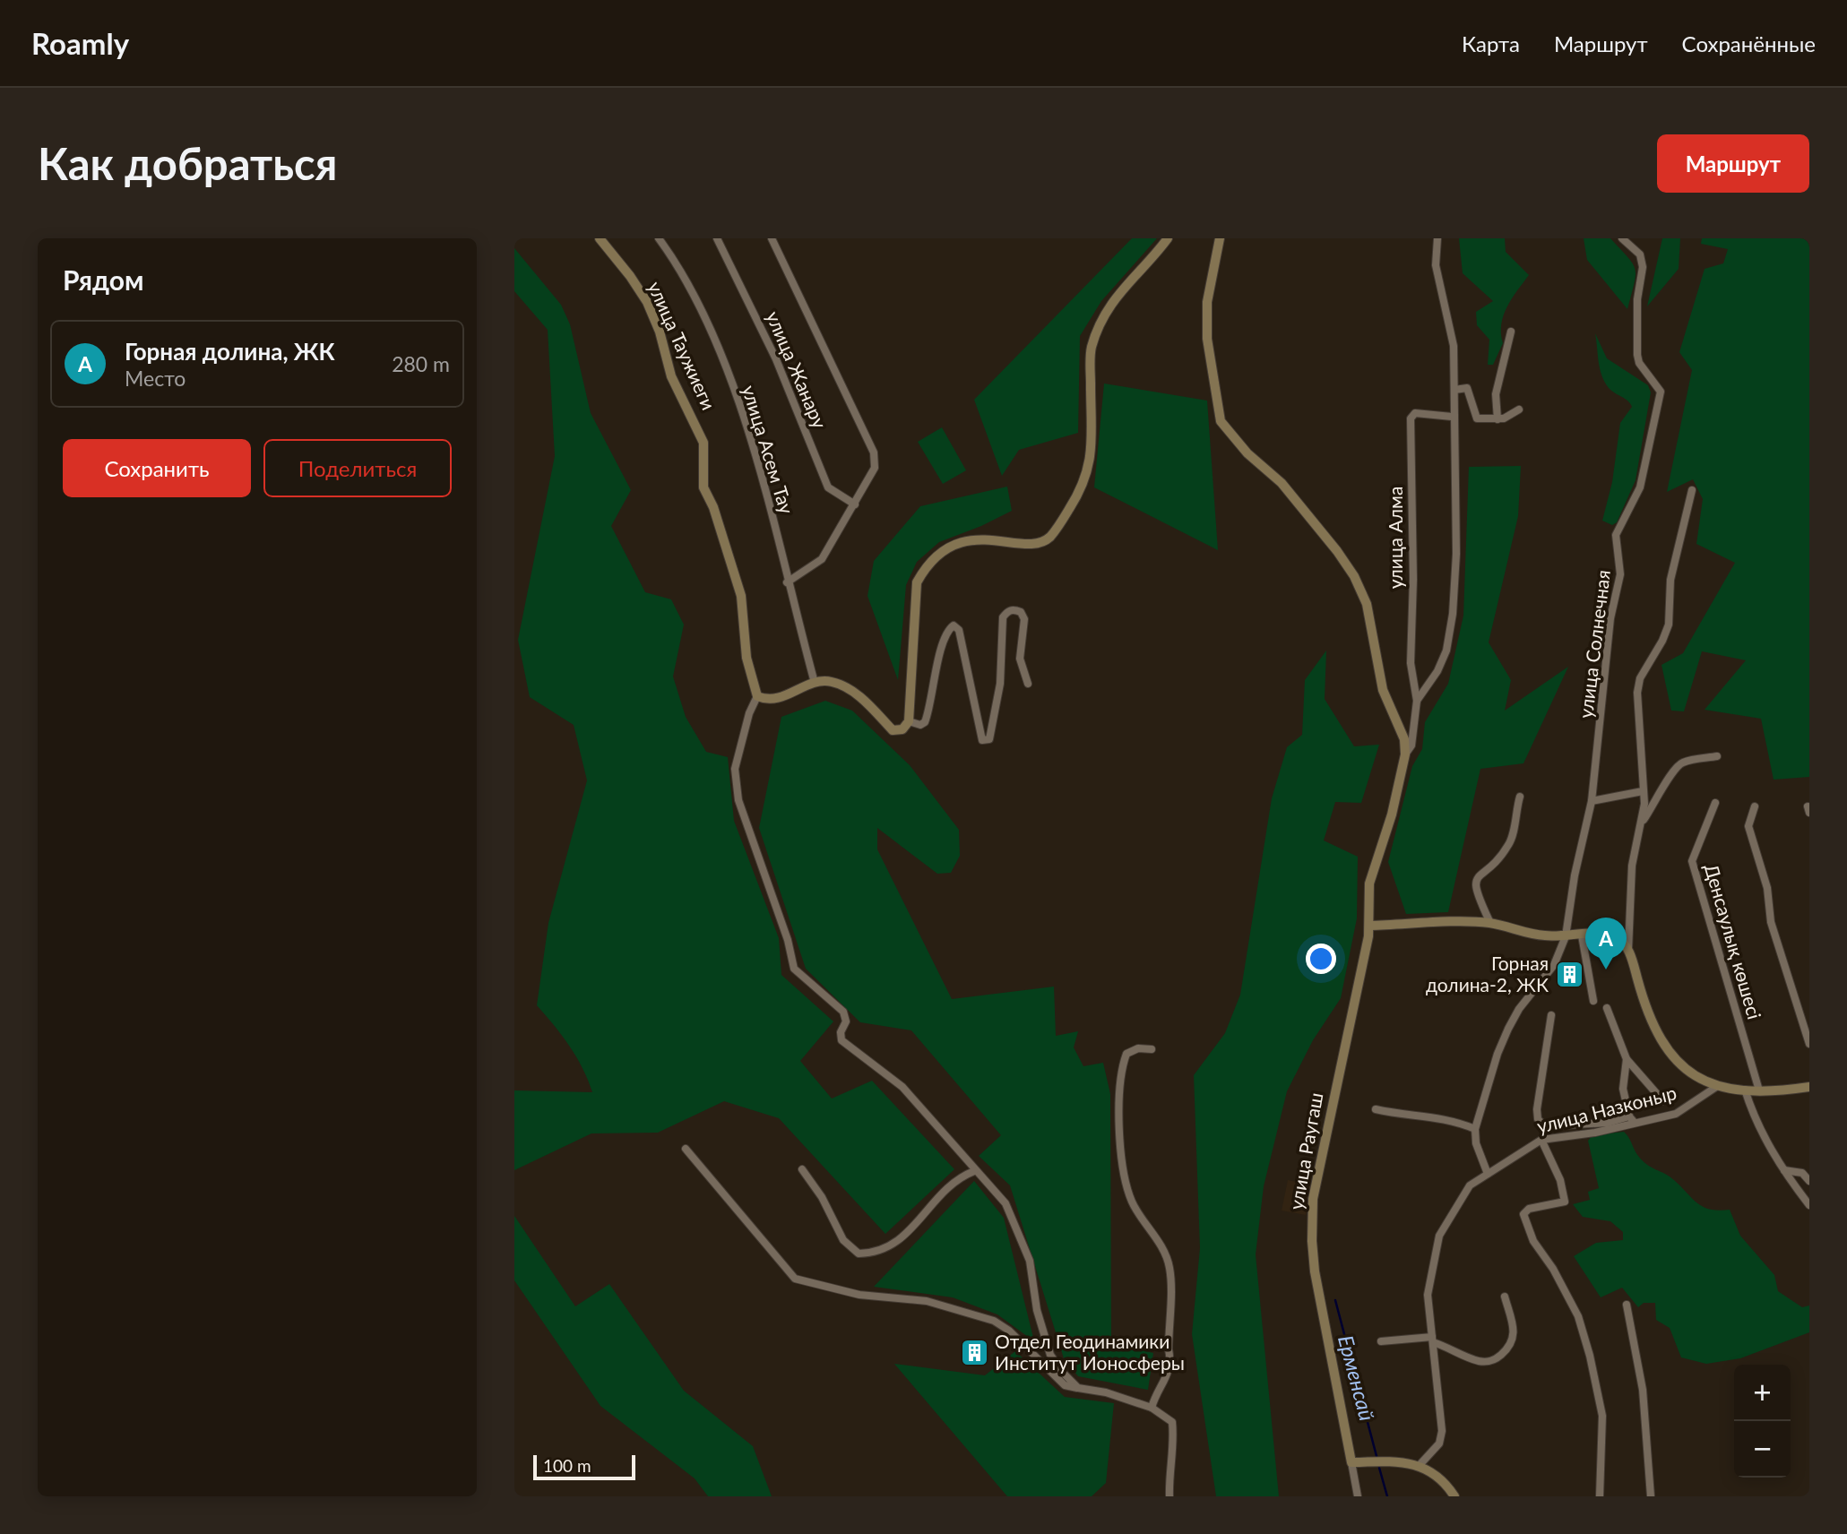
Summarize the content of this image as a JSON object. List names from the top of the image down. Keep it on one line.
{"streets":{"street":["улица Таужиеги","улица Жанару","улица Асем Тау","улица Алма","улица Солнечная","Денсаулық көшесі","улица Назконыр","улица Раугаш"]},"water":["Ерменсай"],"places":{"building":["Горная долина-2, ЖК","Отдел Геодинамики Институт Ионосферы"]},"scale_bar":"100 m","page":{"header":"Roamly","nav":["Карта","Маршрут","Сохранённые"],"buttons":["Маршрут",["Сохранить","Поделиться"]],"title":"Как добраться","heading":"Рядом","list":[{"mark":"A","name":"Горная долина, ЖК","note":"Место","value":"280 m"}],"pins":"A","map_buttons":["+","−"],"scale":"100 m"}}
